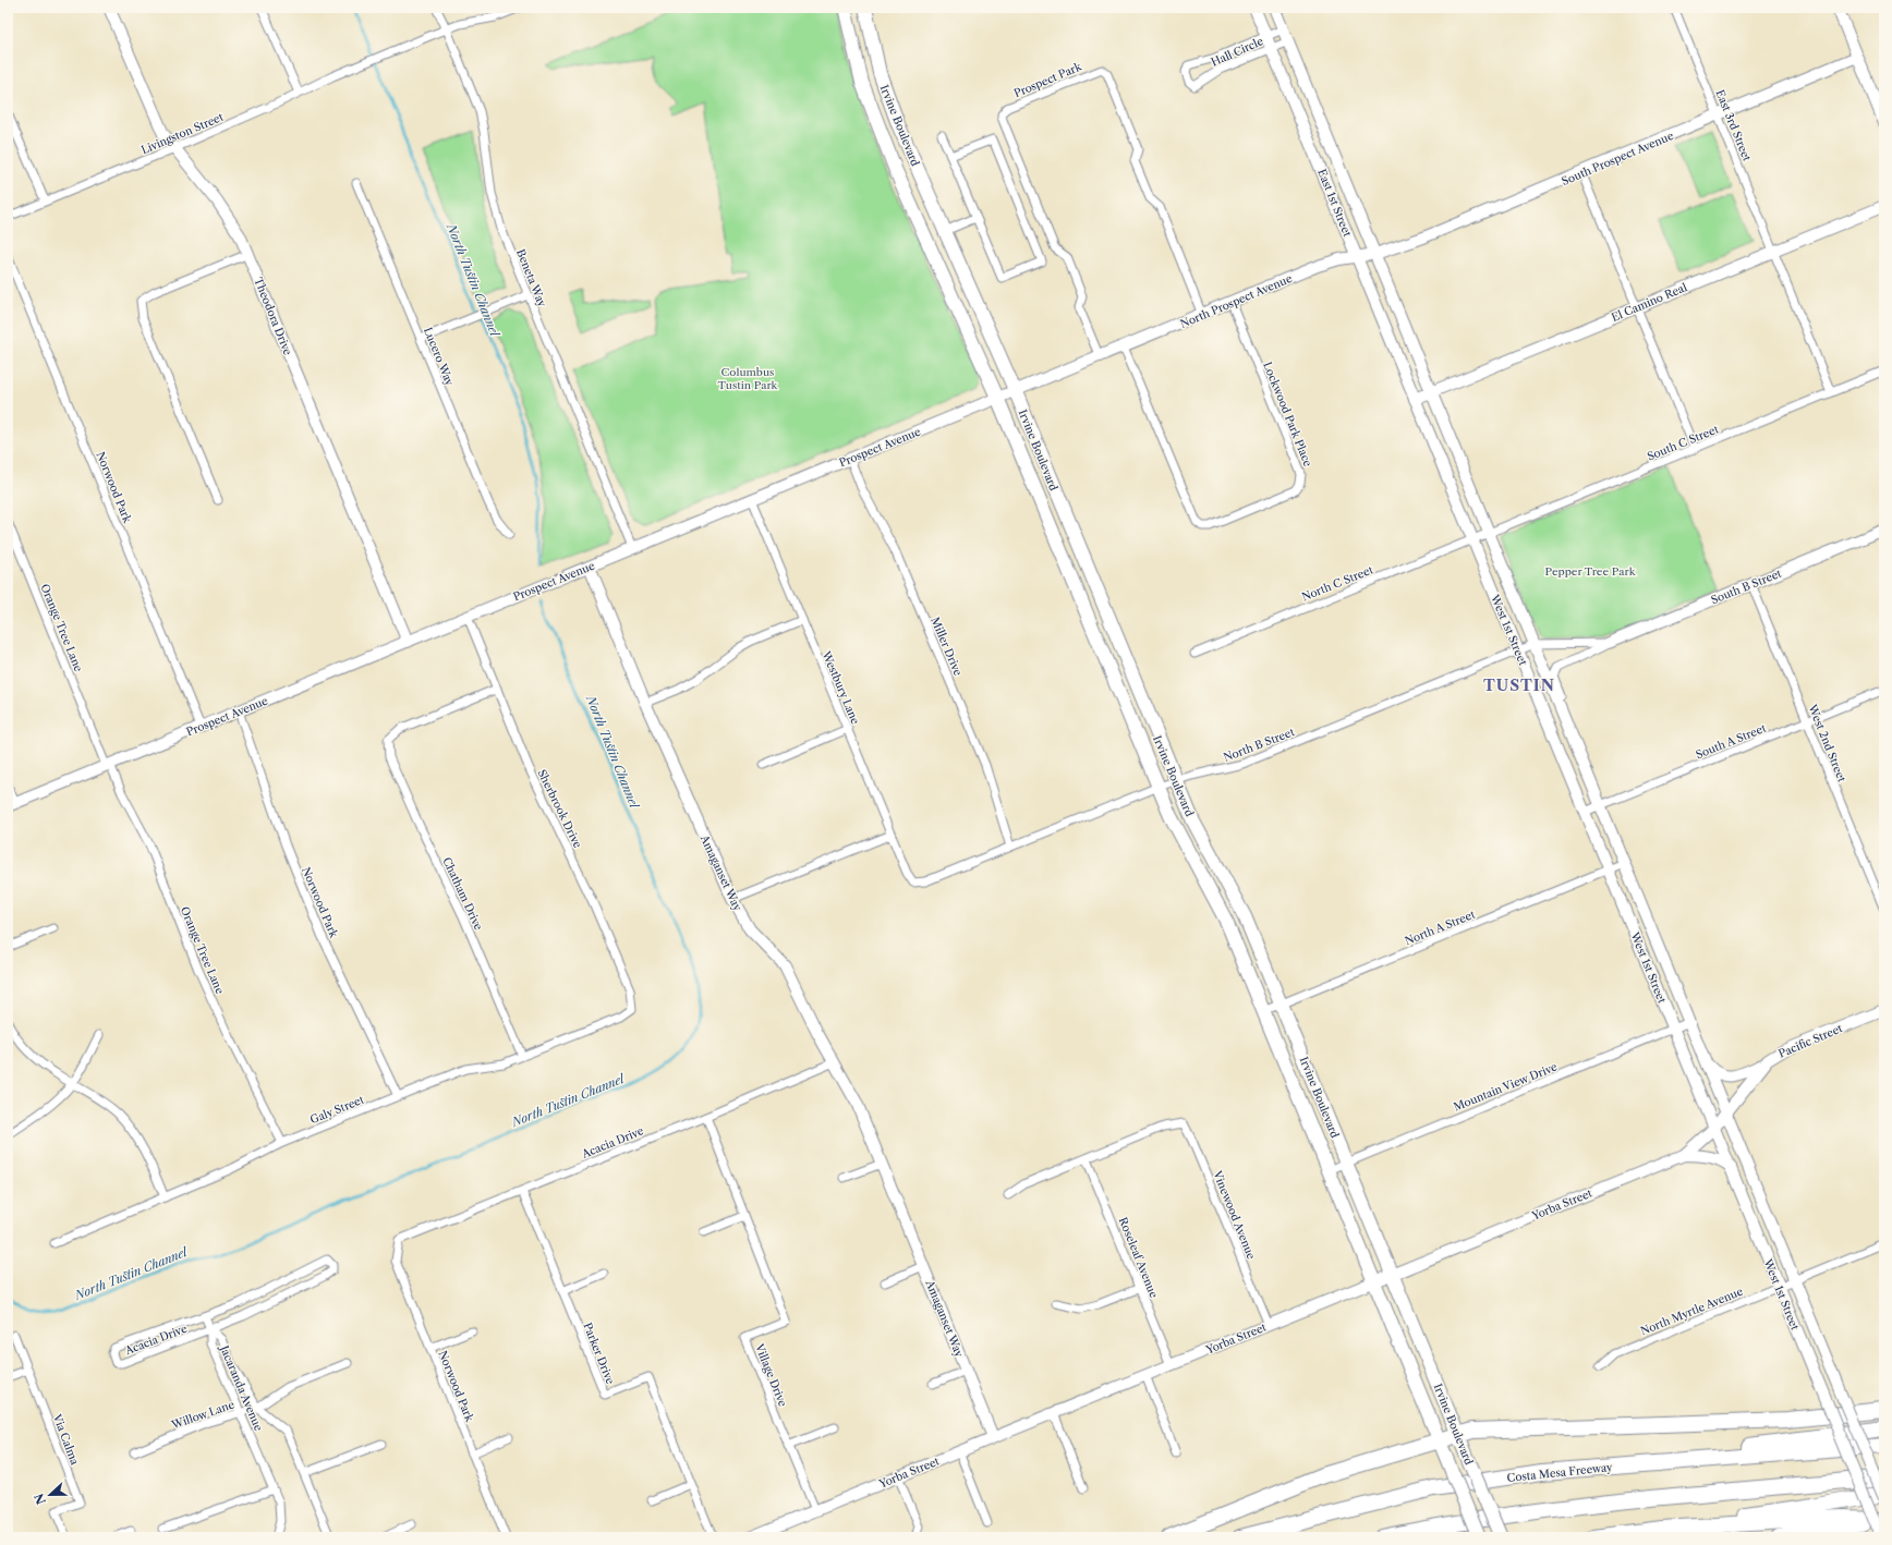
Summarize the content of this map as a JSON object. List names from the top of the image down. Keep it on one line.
{"streets":{"highway":["Costa Mesa Freeway"],"main road":["Irvine Boulevard","South Prospect Avenue","East 1st Street","North Prospect Avenue","El Camino Real","Theodora Drive","Prospect Avenue","South B Street","West 1st Street","Amaganset Way","Pacific Street","Yorba Street"],"street":["Hall Circle","Prospect Park","East 3rd Street","Livingston Street","Beneta Way","Lucero Way","Lockwood Park Place","South C Street","Norwood Park","North C Street","Orange Tree Lane","Miller Drive","Westbury Lane","South A Street","West 2nd Street","North B Street","Sherbrook Drive","Chatham Drive","North A Street","Mountain View Drive","Galy Street","Acacia Drive","Vinewood Avenue","Roseleaf Avenue","North Myrtle Avenue","Parker Drive","Village Drive","Jacaranda Avenue","Willow Lane","Via Calma"]},"crossings":[["Hall Circle","East 1st Street"],["Prospect Park","North Prospect Avenue"],["Prospect Park","Prospect Avenue"],["Irvine Boulevard","Prospect Avenue"],["Irvine Boulevard","North B Street"],["Irvine Boulevard","North A Street"],["Irvine Boulevard","Mountain View Drive"],["Irvine Boulevard","Yorba Street"],["East 3rd Street","South Prospect Avenue"],["East 3rd Street","El Camino Real"],["East 3rd Street","South C Street"],["Livingston Street","Beneta Way"],["Livingston Street","Theodora Drive"],["South Prospect Avenue","East 1st Street"],["South Prospect Avenue","North Prospect Avenue"],["East 1st Street","North Prospect Avenue"],["East 1st Street","El Camino Real"],["East 1st Street","West 1st Street"],["Beneta Way","Prospect Avenue"],["North Prospect Avenue","Lockwood Park Place"],["North Prospect Avenue","Prospect Avenue"],["El Camino Real","West 1st Street"],["Theodora Drive","Prospect Avenue"],["South C Street","North C Street"],["South C Street","West 1st Street"],["Prospect Avenue","Norwood Park"],["Prospect Avenue","Orange Tree Lane"],["Prospect Avenue","Miller Drive"],["Prospect Avenue","Westbury Lane"],["Prospect Avenue","Sherbrook Drive"],["Prospect Avenue","Amaganset Way"],["Norwood Park","Galy Street"],["Norwood Park","Acacia Drive"],["North C Street","West 1st Street"],["South B Street","West 1st Street"],["South B Street","West 2nd Street"],["South B Street","North B Street"],["Orange Tree Lane","Galy Street"],["West 1st Street","South A Street"],["West 1st Street","North B Street"],["West 1st Street","North A Street"],["West 1st Street","Pacific Street"],["West 1st Street","Mountain View Drive"],["West 1st Street","Yorba Street"],["West 1st Street","North Myrtle Avenue"],["Miller Drive","North B Street"],["Westbury Lane","North B Street"],["South A Street","West 2nd Street"],["Sherbrook Drive","Chatham Drive"],["Sherbrook Drive","Galy Street"],["Amaganset Way","Acacia Drive"],["Amaganset Way","Yorba Street"],["Chatham Drive","Galy Street"],["Pacific Street","Yorba Street"],["Acacia Drive","Parker Drive"],["Acacia Drive","Village Drive"],["Acacia Drive","Jacaranda Avenue"],["Yorba Street","Vinewood Avenue"],["Yorba Street","Roseleaf Avenue"],["Yorba Street","Village Drive"],["Vinewood Avenue","Roseleaf Avenue"],["Jacaranda Avenue","Willow Lane"]],"districts":["TUSTIN"],"water":["North Tustin Channel"],"parks":["Columbus Tustin Park","Pepper Tree Park"],"north":"left"}
